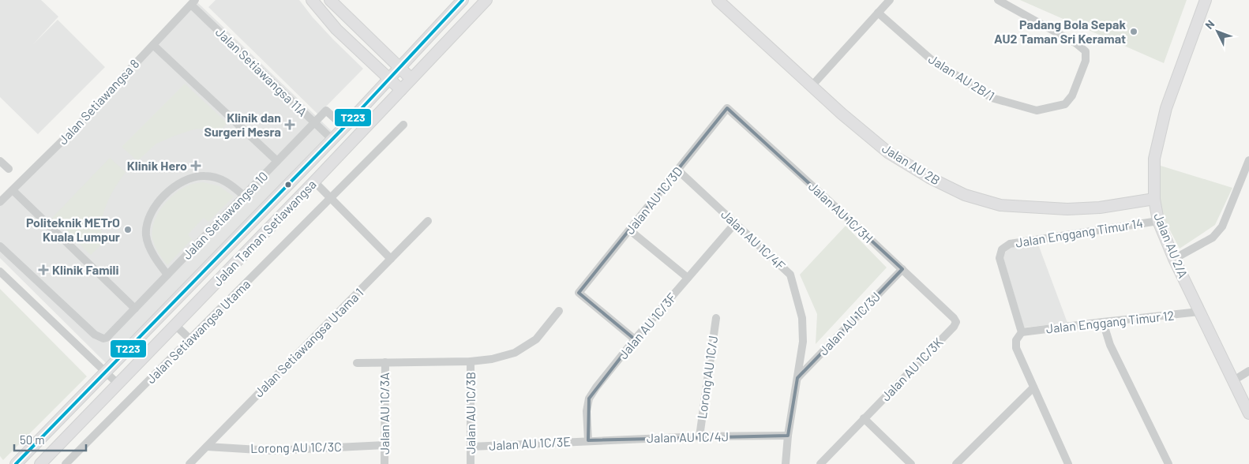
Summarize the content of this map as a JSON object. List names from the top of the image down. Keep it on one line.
{"streets":{"main road":["Jalan AU 2B","Jalan Taman Setiawangsa","Jalan AU 2/A"],"street":["Jalan Setiawangsa 11A","Jalan AU 2B/1","Jalan Setiawangsa 8","Jalan AU 1C/3D","Jalan AU 1C/3H","Jalan Setiawangsa 10","Jalan Enggang Timur 14","Jalan AU 1C/4F","Jalan Enggang Timur 12","Jalan AU 1C/3J","Jalan AU 1C/3F","Jalan Setiawangsa Utama","Jalan Setiawangsa Utama 1","Jalan AU 1C/3K","Lorong AU 1C/J","Jalan AU 1C/3B","Jalan AU 1C/3A","Jalan AU 1C/4J","Jalan AU 1C/3E","Lorong AU 1C/3C"]},"crossings":[["Jalan Setiawangsa 11A","Jalan Setiawangsa 8"],["Jalan Setiawangsa 11A","Jalan Setiawangsa 10"],["Jalan Setiawangsa 11A","Jalan Taman Setiawangsa"],["Jalan AU 2B","Jalan AU 2/A"],["Jalan AU 1C/3D","Jalan AU 1C/3H"],["Jalan AU 1C/3D","Jalan AU 1C/4F"],["Jalan AU 1C/3D","Jalan AU 1C/3F"],["Jalan AU 1C/3H","Jalan AU 1C/3J"],["Jalan AU 1C/3H","Jalan AU 1C/3K"],["Jalan Setiawangsa 10","Jalan Taman Setiawangsa"],["Jalan Enggang Timur 14","Jalan AU 2/A"],["Jalan Enggang Timur 14","Jalan Enggang Timur 12"],["Jalan AU 1C/4F","Jalan AU 1C/3J"],["Jalan AU 1C/4F","Jalan AU 1C/3F"],["Jalan AU 1C/4F","Jalan AU 1C/4J"],["Jalan AU 2/A","Jalan Enggang Timur 12"],["Jalan AU 1C/3F","Jalan AU 1C/4J"],["Jalan AU 1C/3F","Jalan AU 1C/3E"],["Jalan Setiawangsa Utama 1","Lorong AU 1C/3C"],["Lorong AU 1C/J","Jalan AU 1C/4J"],["Jalan AU 1C/3B","Jalan AU 1C/3E"],["Jalan AU 1C/3A","Lorong AU 1C/3C"],["Jalan AU 1C/4J","Jalan AU 1C/3E"]],"places":{"other":["Padang Bola Sepak AU2 Taman Sri Keramat","Politeknik METrO Kuala Lumpur"],"health":["Klinik dan Surgeri Mesra","Klinik Hero","Klinik Famili"]},"lines":["transit line T223"],"scale_bar":"50 m","north":"top left"}
